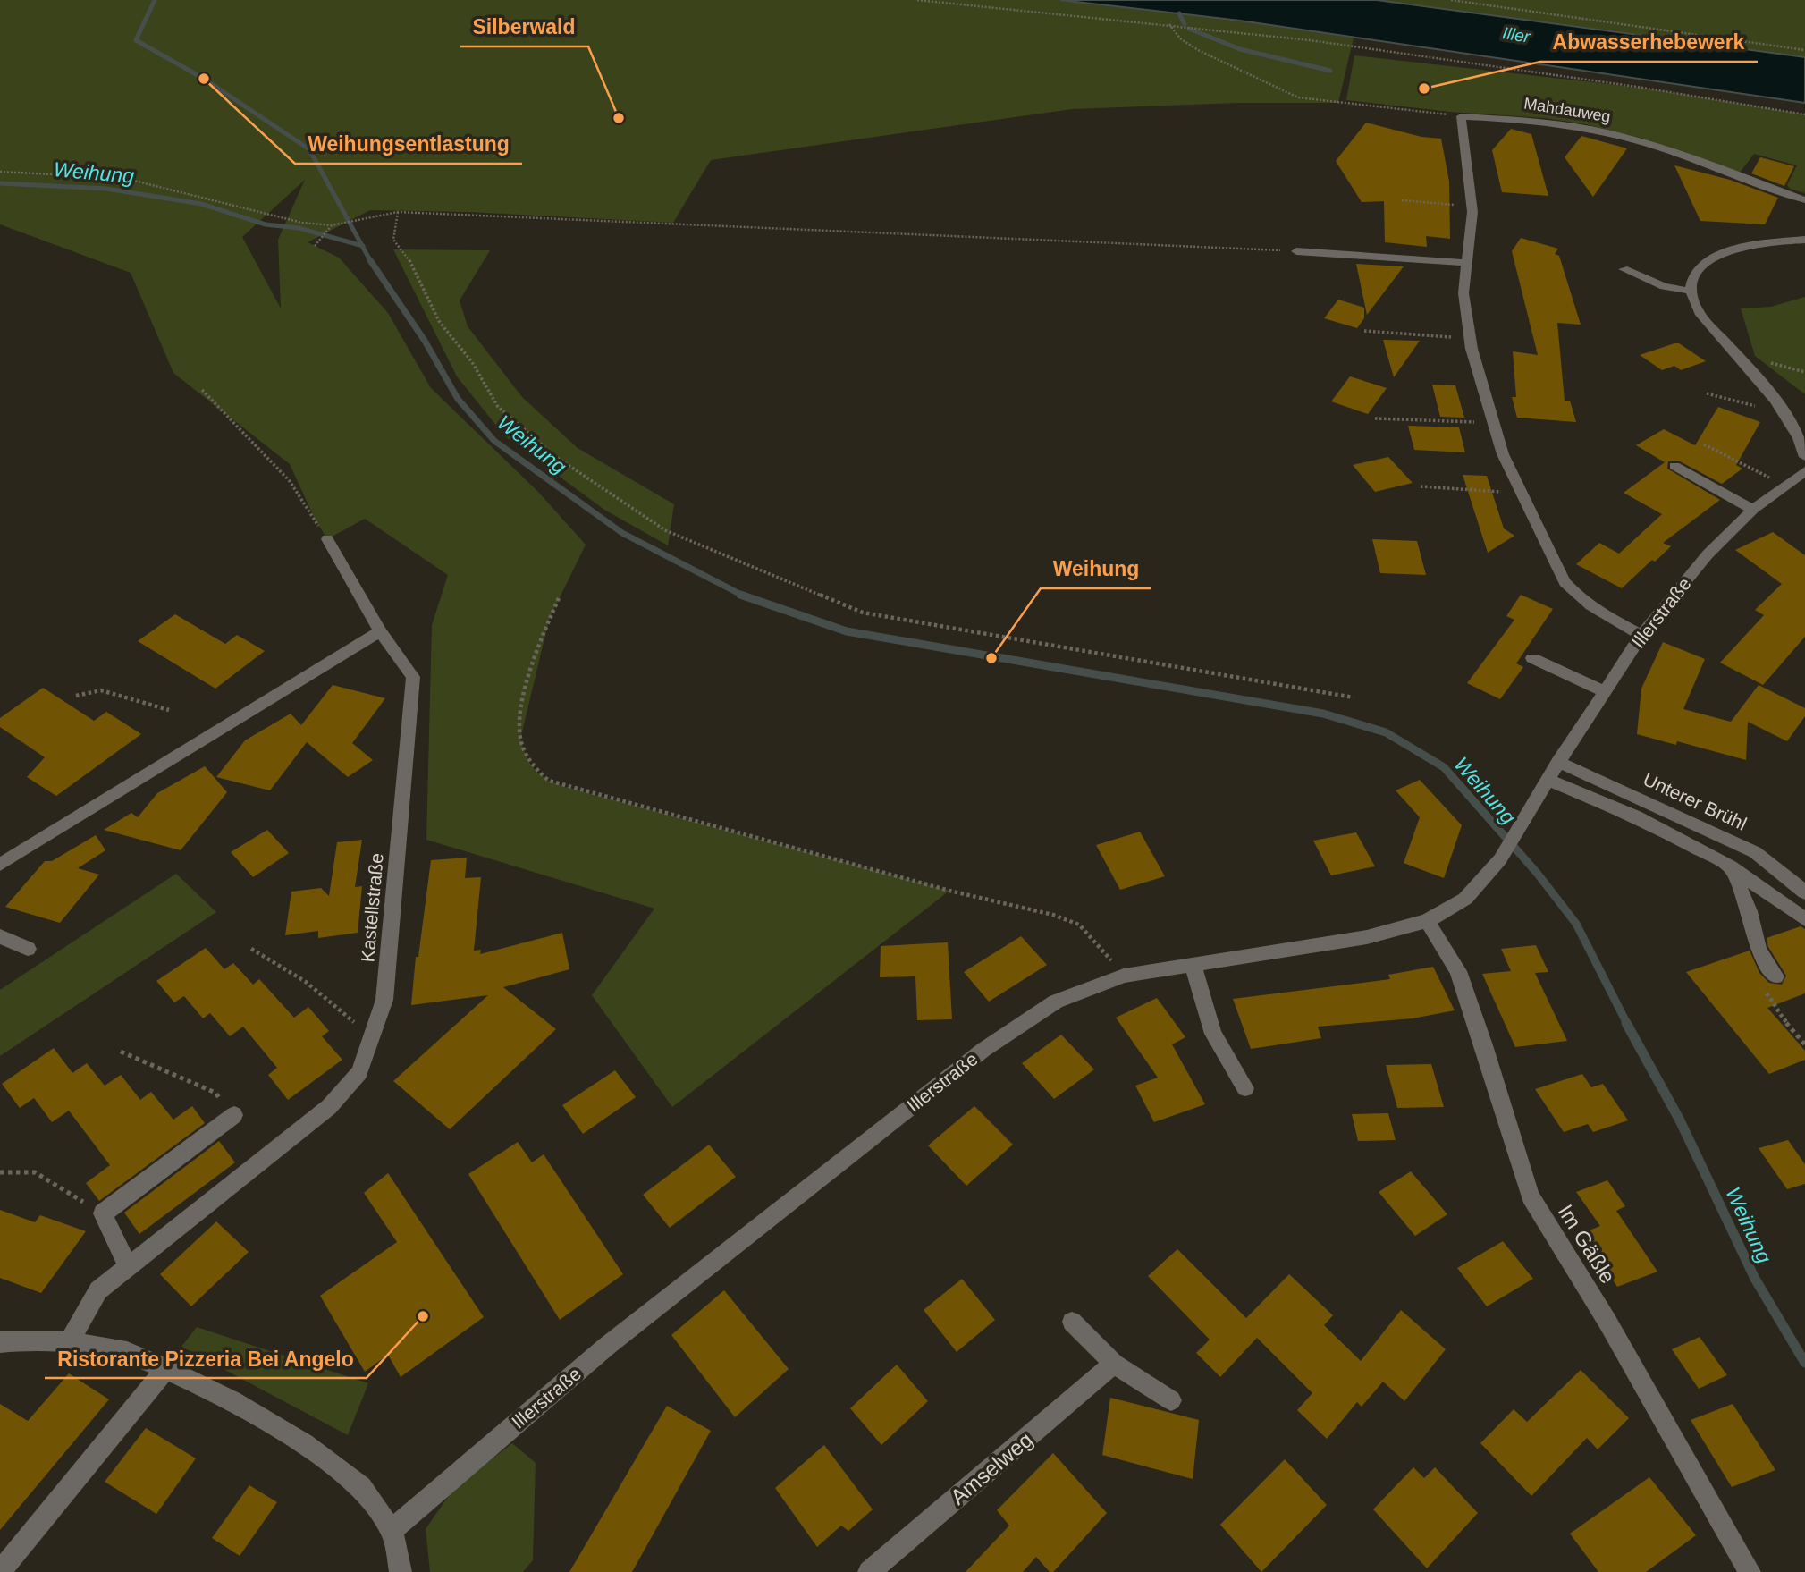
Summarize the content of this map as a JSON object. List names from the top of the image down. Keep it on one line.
{"streets":{"street":["Mahdauweg","Illerstraße","Unterer Brühl","Kastellstraße","Im Gäßle","Amselweg"]},"crossings":[["Illerstraße","Unterer Brühl"],["Illerstraße","Im Gäßle"]],"water":["Iller","Weihung"],"places":["Weihungsentlastung","Abwasserhebewerk","Silberwald","Weihung","Ristorante Pizzeria Bei Angelo"]}
